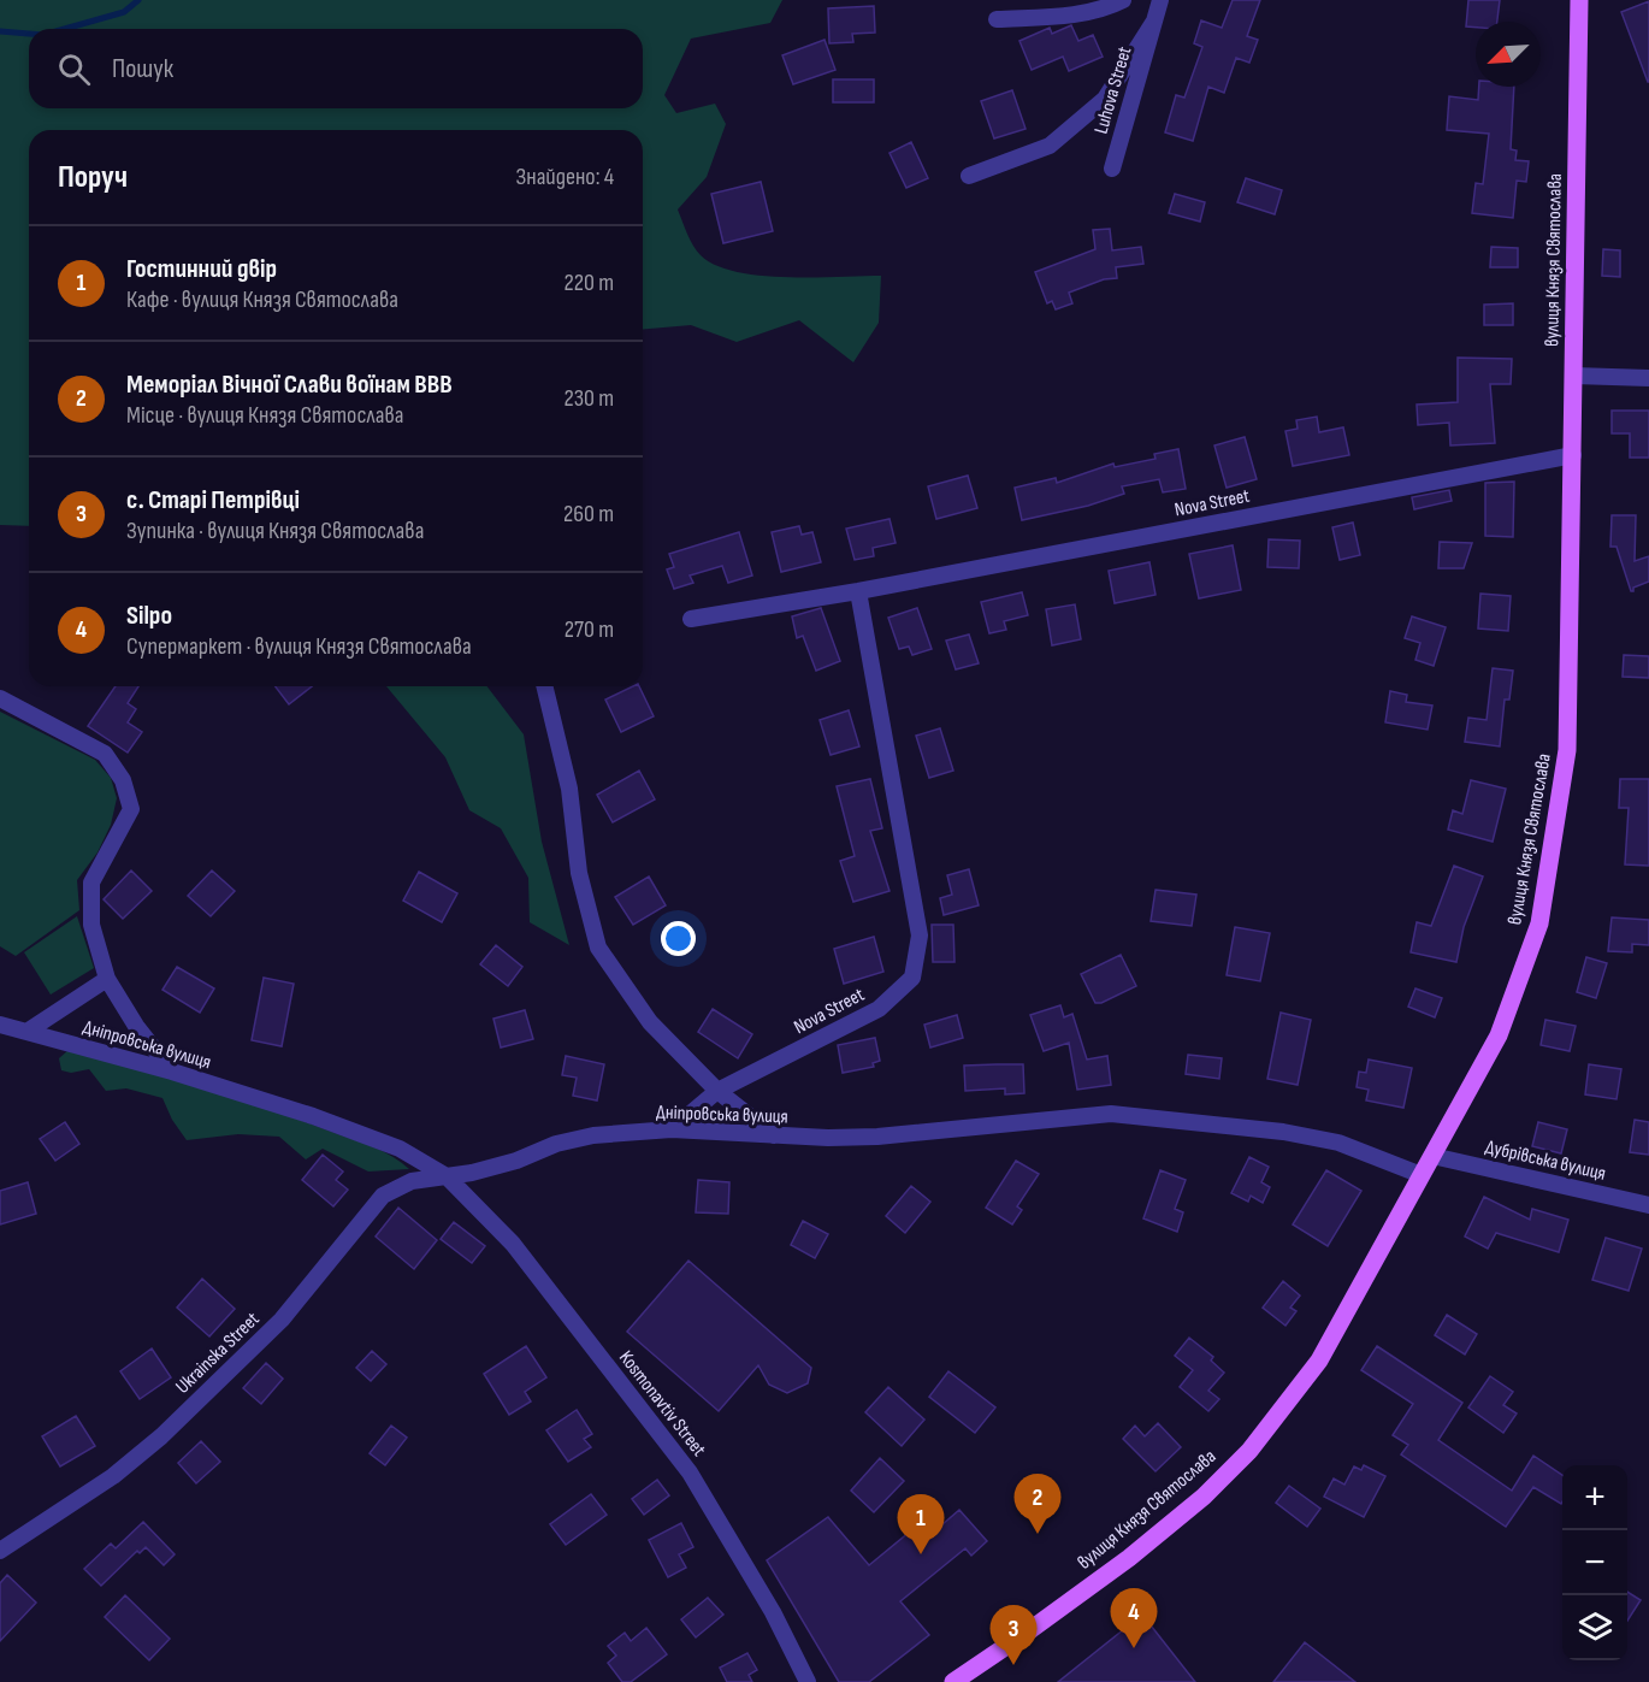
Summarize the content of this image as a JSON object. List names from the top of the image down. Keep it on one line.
{"streets":{"main road":["вулиця Князя Святослава"],"street":["Luhova Street","Nova Street","Дніпровська вулиця","Дубрівська вулиця","Ukrainska Street","Kosmonavtiv Street"]},"crossings":[["вулиця Князя Святослава","Nova Street"],["вулиця Князя Святослава","Дніпровська вулиця"],["вулиця Князя Святослава","Дубрівська вулиця"],["Nova Street","Дніпровська вулиця"],["Дніпровська вулиця","Ukrainska Street"],["Дніпровська вулиця","Kosmonavtiv Street"],["Ukrainska Street","Kosmonavtiv Street"]],"north":"bottom left","page":{"search":"Пошук","heading":["Поруч","Знайдено: 4"],"list":[{"mark":"1","name":"Гостинний двір","note":"Кафе · вулиця Князя Святослава","value":"220 m"},{"mark":"2","name":"Меморіал Вічної Слави воїнам ВВВ","note":"Місце · вулиця Князя Святослава","value":"230 m"},{"mark":"3","name":"с. Старі Петрівці","note":"Зупинка · вулиця Князя Святослава","value":"260 m"},{"mark":"4","name":"Silpo","note":"Супермаркет · вулиця Князя Святослава","value":"270 m"}],"map_buttons":["+","−"],"pins":["2","1","4","3"]}}
